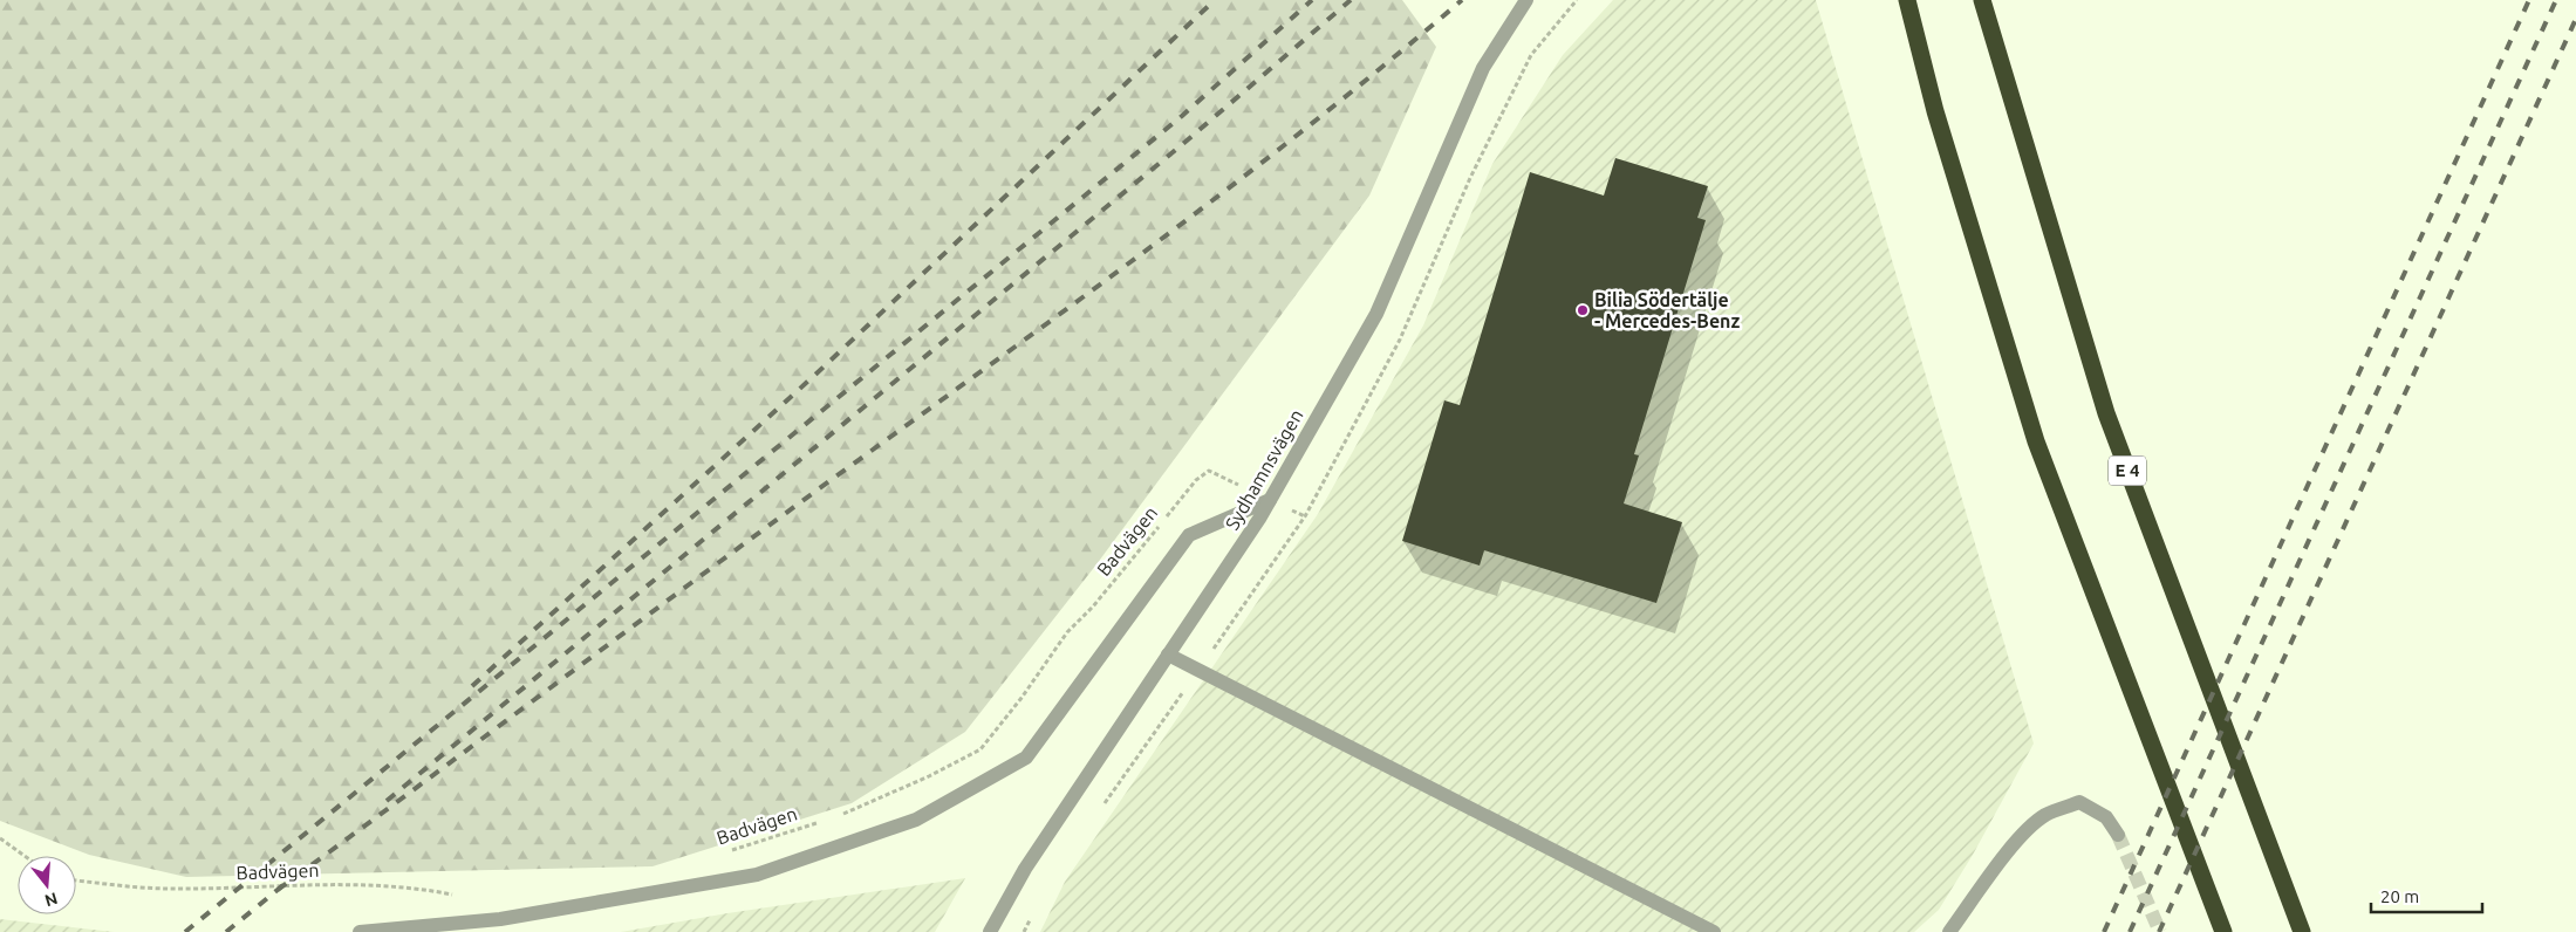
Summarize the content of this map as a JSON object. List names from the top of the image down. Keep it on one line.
{"streets":{"highway":["E 4"],"street":["Sydhamnsvägen"],"path":["Badvägen"]},"crossings":[["Sydhamnsvägen","Badvägen"]],"places":["Bilia Södertälje - Mercedes-Benz"],"scale_bar":"20 m","north":"bottom"}
